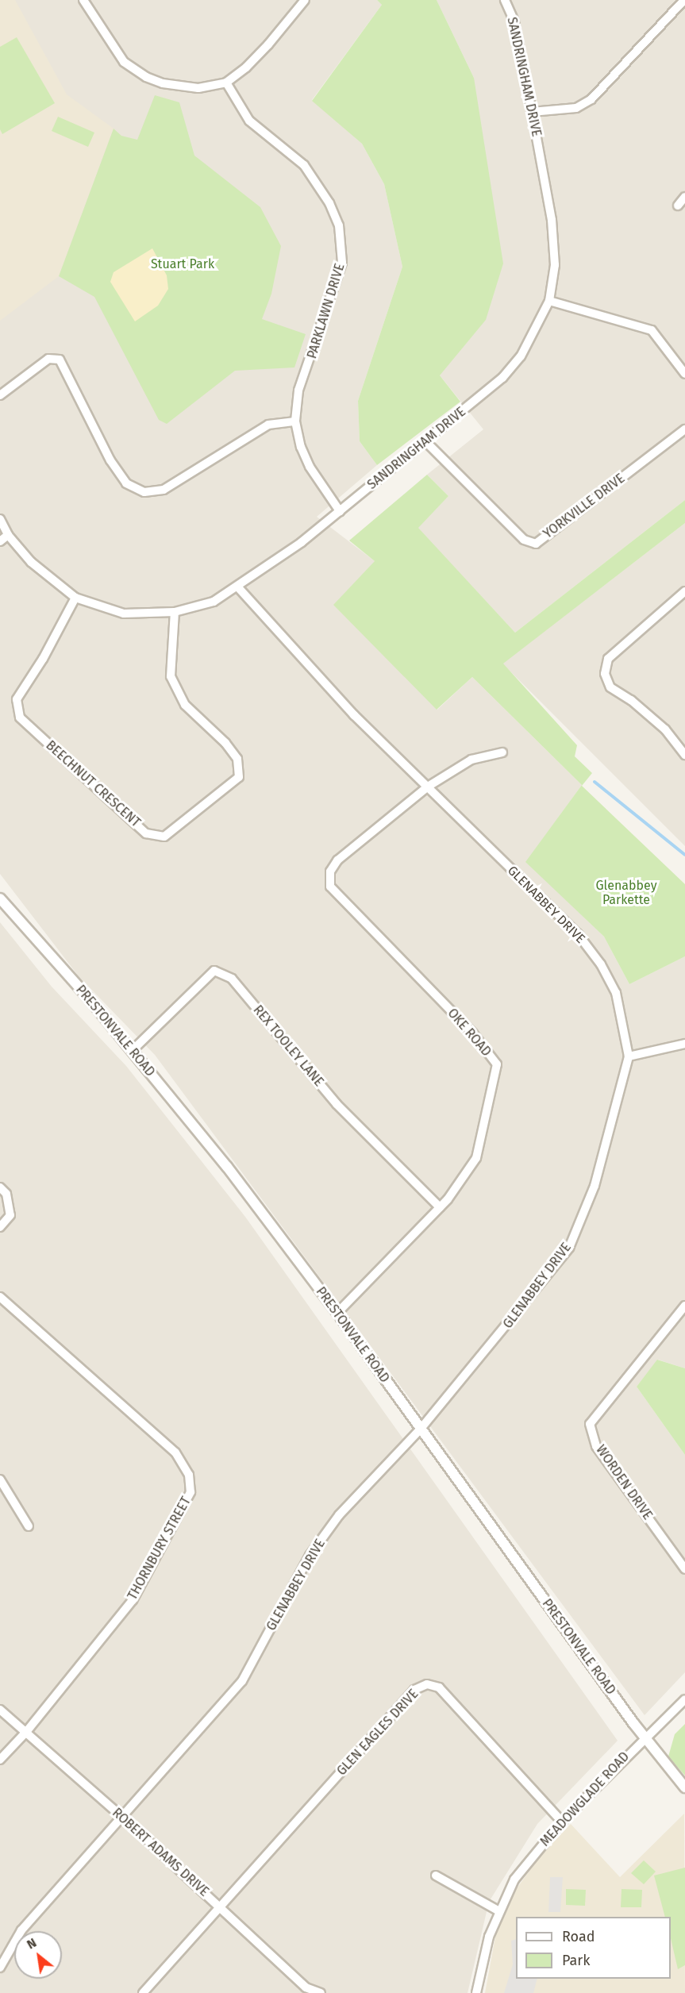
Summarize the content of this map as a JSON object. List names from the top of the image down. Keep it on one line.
{"streets":{"street":["SANDRINGHAM DRIVE","PARKLAWN DRIVE","YORKVILLE DRIVE","BEECHNUT CRESCENT","GLENABBEY DRIVE","PRESTONVALE ROAD","OKE ROAD","REX TOOLEY LANE","WORDEN DRIVE","THORNBURY STREET","GLEN EAGLES DRIVE","MEADOWGLADE ROAD","ROBERT ADAMS DRIVE"]},"crossings":[["SANDRINGHAM DRIVE","PARKLAWN DRIVE"],["SANDRINGHAM DRIVE","YORKVILLE DRIVE"],["SANDRINGHAM DRIVE","BEECHNUT CRESCENT"],["SANDRINGHAM DRIVE","GLENABBEY DRIVE"],["GLENABBEY DRIVE","PRESTONVALE ROAD"],["GLENABBEY DRIVE","OKE ROAD"],["GLENABBEY DRIVE","ROBERT ADAMS DRIVE"],["PRESTONVALE ROAD","OKE ROAD"],["PRESTONVALE ROAD","REX TOOLEY LANE"],["PRESTONVALE ROAD","MEADOWGLADE ROAD"],["OKE ROAD","REX TOOLEY LANE"],["THORNBURY STREET","ROBERT ADAMS DRIVE"],["GLEN EAGLES DRIVE","MEADOWGLADE ROAD"],["GLEN EAGLES DRIVE","ROBERT ADAMS DRIVE"]],"parks":["Stuart Park","Glenabbey Parkette"],"legend":["Road","Park"],"north":"top left"}
